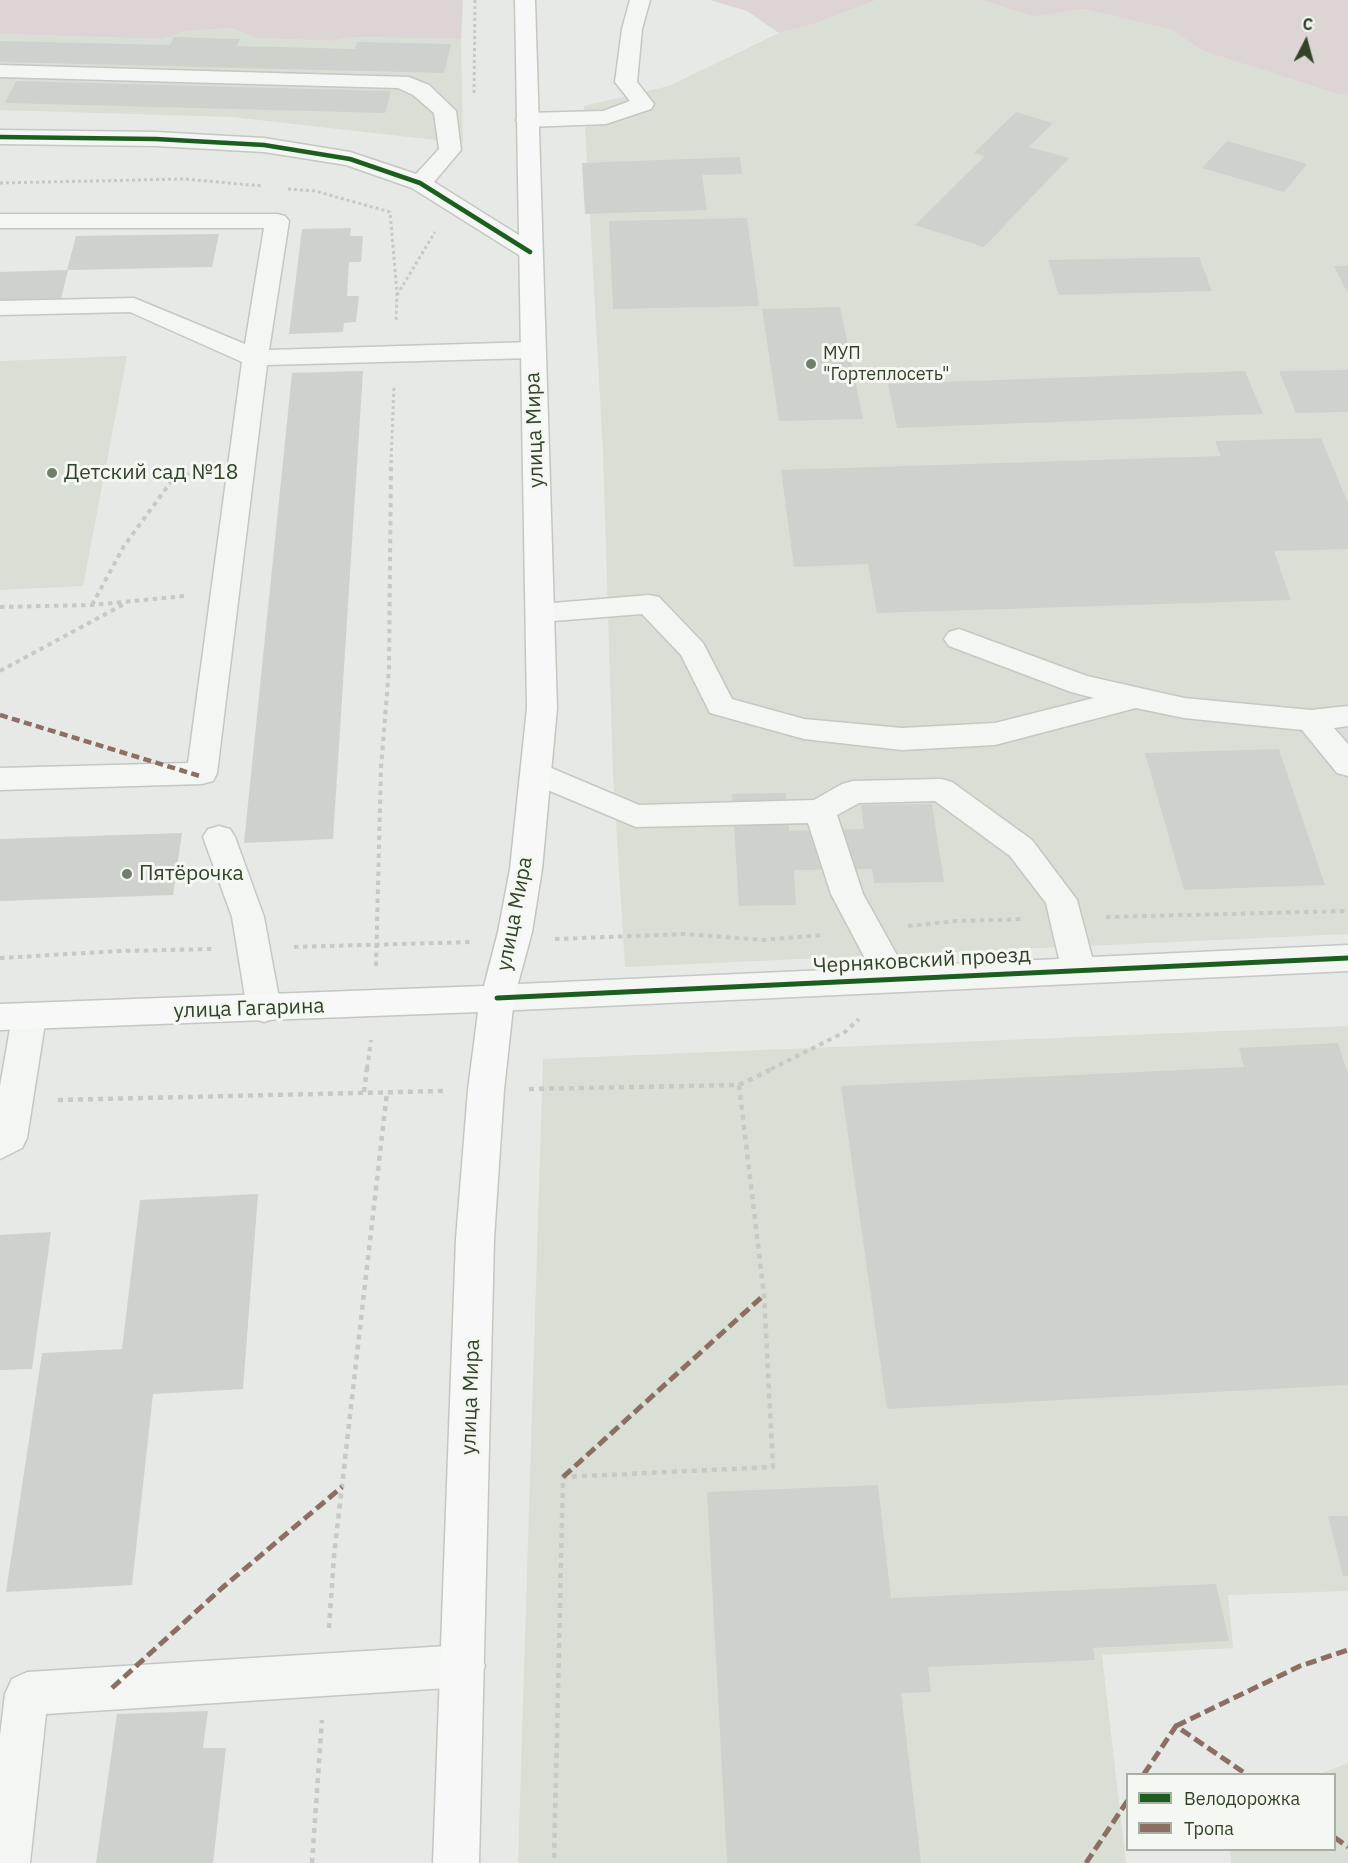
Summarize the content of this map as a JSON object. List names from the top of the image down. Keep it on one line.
{"streets":{"main road":["улица Мира","улица Гагарина"],"street":["Черняковский проезд"]},"crossings":[["улица Мира","Черняковский проезд"],["улица Мира","улица Гагарина"],["Черняковский проезд","улица Гагарина"]],"places":["МУП \"Гортеплосеть\"","Детский сад №18","Пятёрочка"],"legend":["Велодорожка","Тропа"],"north":"top"}
